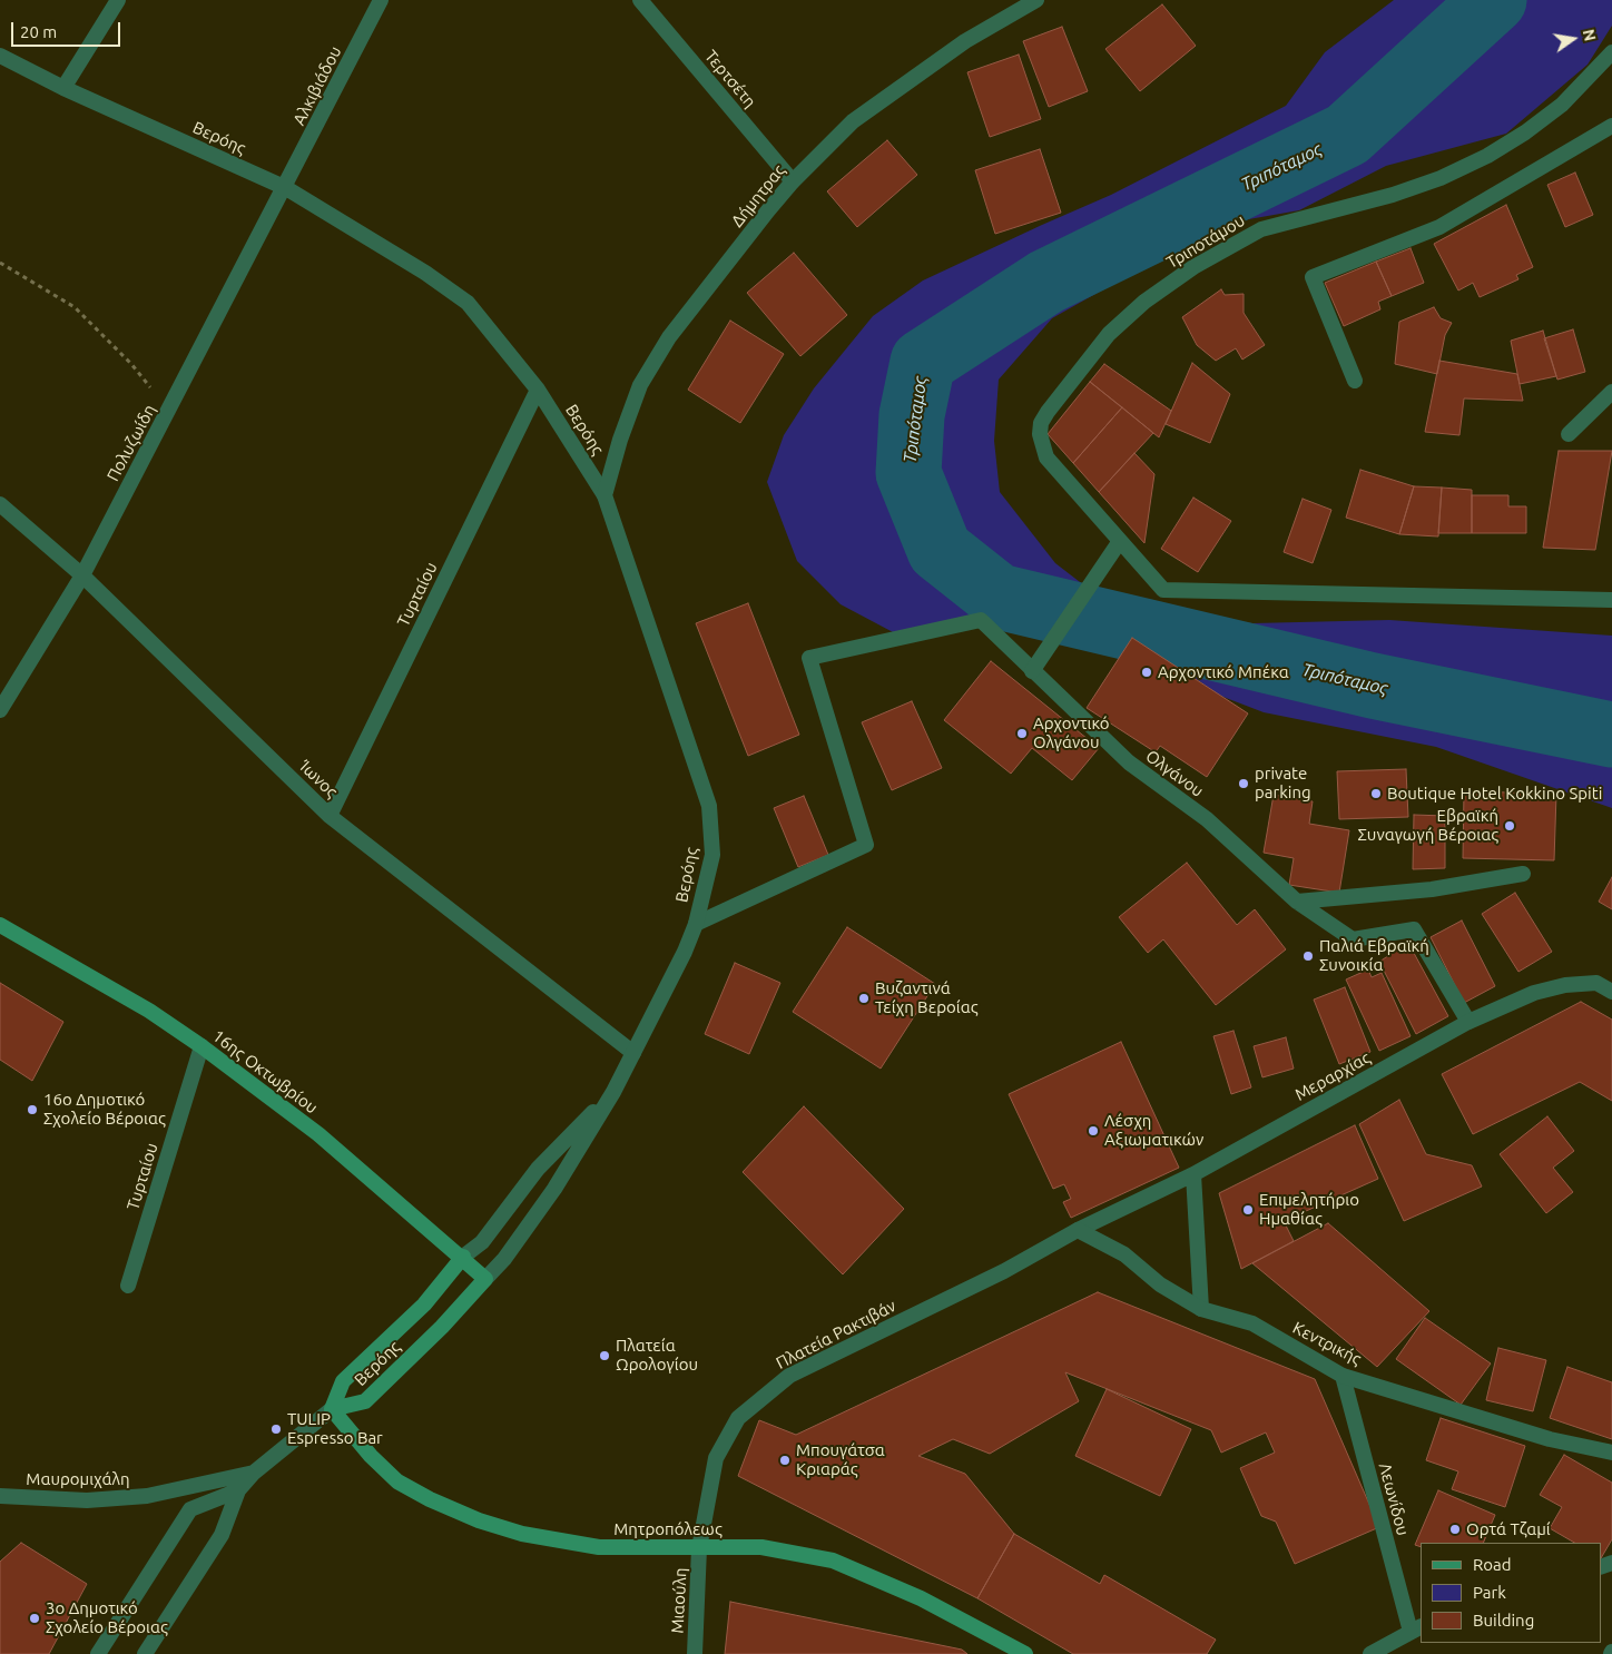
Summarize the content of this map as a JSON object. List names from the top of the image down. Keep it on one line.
{"streets":{"main road":["Βερόης","16ης Οκτωβρίου","Μητροπόλεως"],"street":["Τερτσέτη","Αλκιβιάδου","Δήμητρας","Τριποτάμου","Πολυζωίδη","Τυρταίου","Ολγάνου","Ίωνος","Μεραρχίας","Πλατεία Ρακτιβάν","Κεντρικής","Μαυρομιχάλη","Λεωνίδου","Μιαούλη"]},"crossings":[["Τερτσέτη","Δήμητρας"],["Αλκιβιάδου","Βερόης"],["Αλκιβιάδου","Πολυζωίδη"],["Βερόης","Δήμητρας"],["Βερόης","Πολυζωίδη"],["Βερόης","Τυρταίου"],["Βερόης","Ολγάνου"],["Βερόης","Ίωνος"],["Βερόης","16ης Οκτωβρίου"],["Βερόης","Μητροπόλεως"],["Πολυζωίδη","Ίωνος"],["Τυρταίου","Ίωνος"],["Τυρταίου","16ης Οκτωβρίου"],["Ολγάνου","Μεραρχίας"],["Μεραρχίας","Πλατεία Ρακτιβάν"],["Μεραρχίας","Κεντρικής"],["Πλατεία Ρακτιβάν","Κεντρικής"],["Πλατεία Ρακτιβάν","Μητροπόλεως"],["Πλατεία Ρακτιβάν","Μιαούλη"],["Κεντρικής","Λεωνίδου"],["Μητροπόλεως","Μιαούλη"]],"water":["Τριπόταμος"],"places":["Αρχοντικό Μπέκα","Αρχοντικό Ολγάνου","private parking","Boutique Hotel Kokkino Spiti","Εβραϊκή Συναγωγή Βέροιας","Παλιά Εβραϊκή Συνοικία","Βυζαντινά Τείχη Βεροίας","16ο Δημοτικό Σχολείο Βέροιας","Λέσχη Αξιωματικών","Επιμελητήριο Ημαθίας","Πλατεία Ωρολογίου","TULIP Espresso Bar","Μπουγάτσα Κριαράς","Ορτά Τζαμί","3ο Δημοτικό Σχολείο Βέροιας"],"legend":["Road","Park","Building"],"scale_bar":"20 m","north":"right"}
